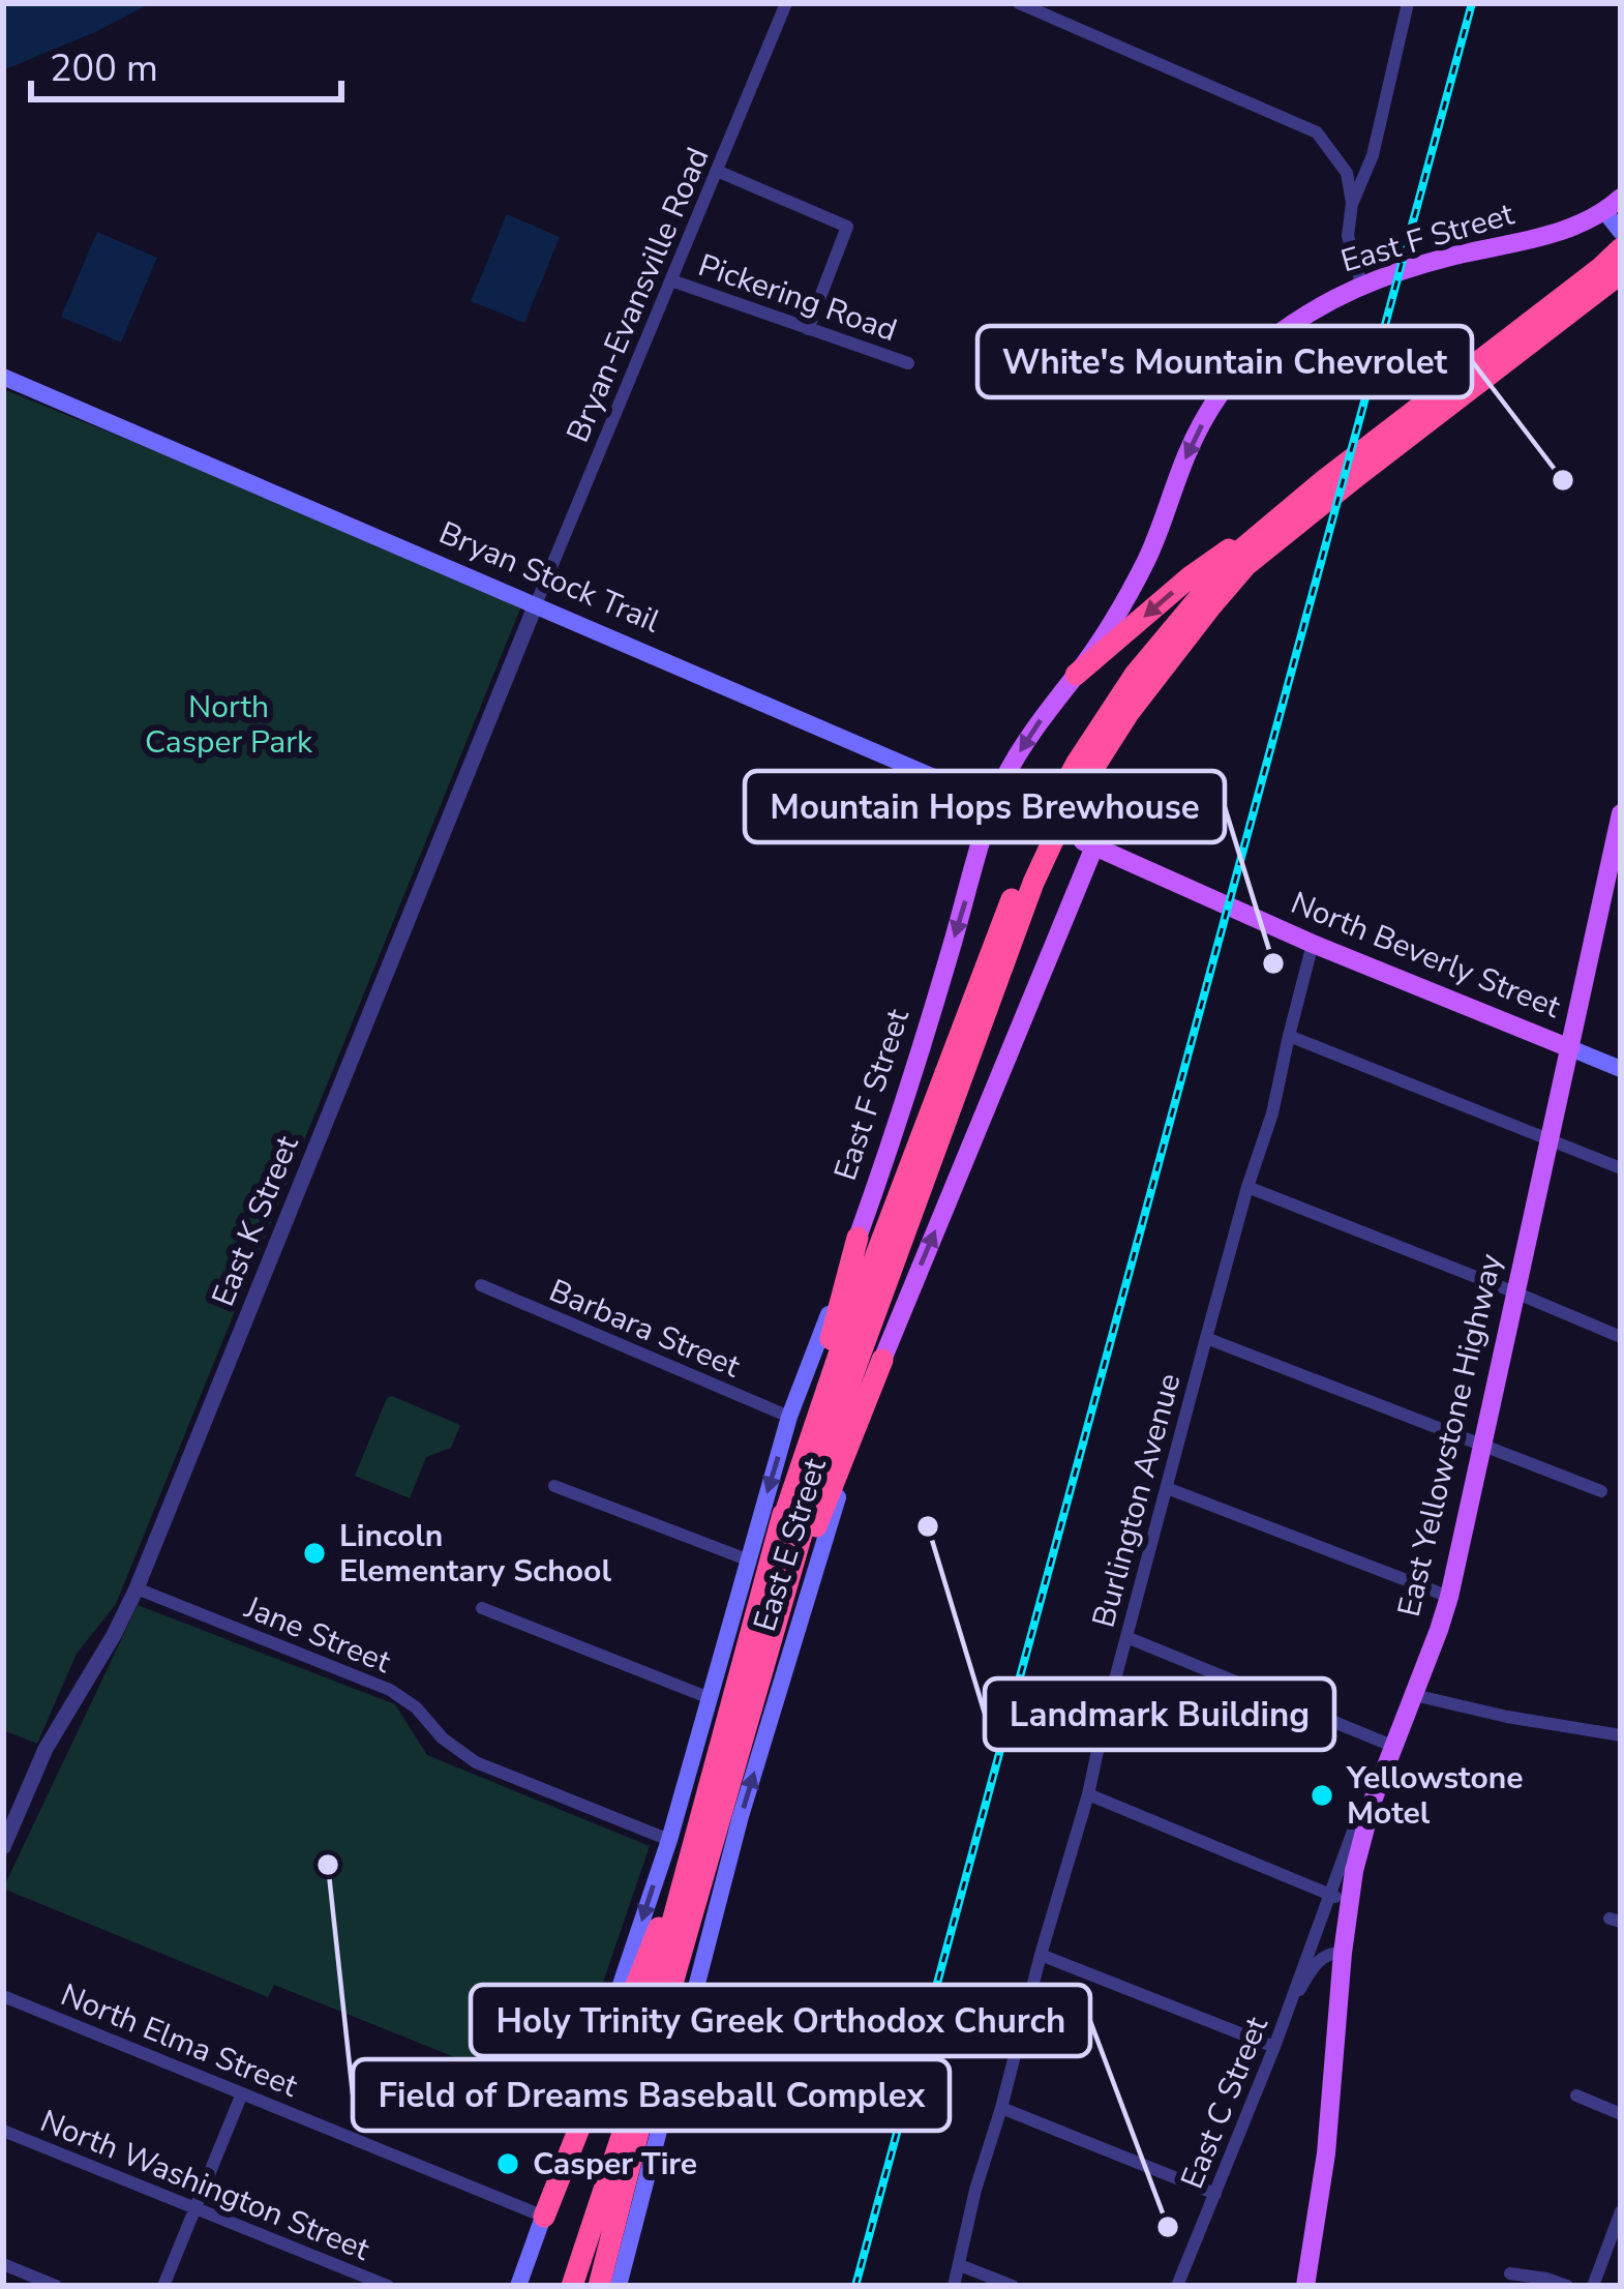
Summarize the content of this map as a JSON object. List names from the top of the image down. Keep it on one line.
{"streets":{"main road":["East F Street","Bryan Stock Trail","North Beverly Street","East Yellowstone Highway","East E Street"],"street":["Bryan-Evansville Road","Pickering Road","East K Street","Barbara Street","Burlington Avenue","Jane Street","North Elma Street","East C Street","North Washington Street"]},"crossings":[["East F Street","Bryan Stock Trail"],["East F Street","Barbara Street"],["East F Street","Jane Street"],["East F Street","North Elma Street"],["Bryan-Evansville Road","Pickering Road"],["Bryan-Evansville Road","Bryan Stock Trail"],["Bryan-Evansville Road","East K Street"],["Bryan Stock Trail","North Beverly Street"],["Bryan Stock Trail","East K Street"],["North Beverly Street","East Yellowstone Highway"],["North Beverly Street","Burlington Avenue"],["North Beverly Street","East E Street"],["East K Street","Jane Street"],["East Yellowstone Highway","East C Street"]],"one_way":["East F Street","East E Street"],"parks":["North Casper Park"],"places":["White's Mountain Chevrolet","Mountain Hops Brewhouse","Landmark Building","Lincoln Elementary School","Yellowstone Motel","Field of Dreams Baseball Complex","Casper Tire","Holy Trinity Greek Orthodox Church"],"scale_bar":"200 m"}
